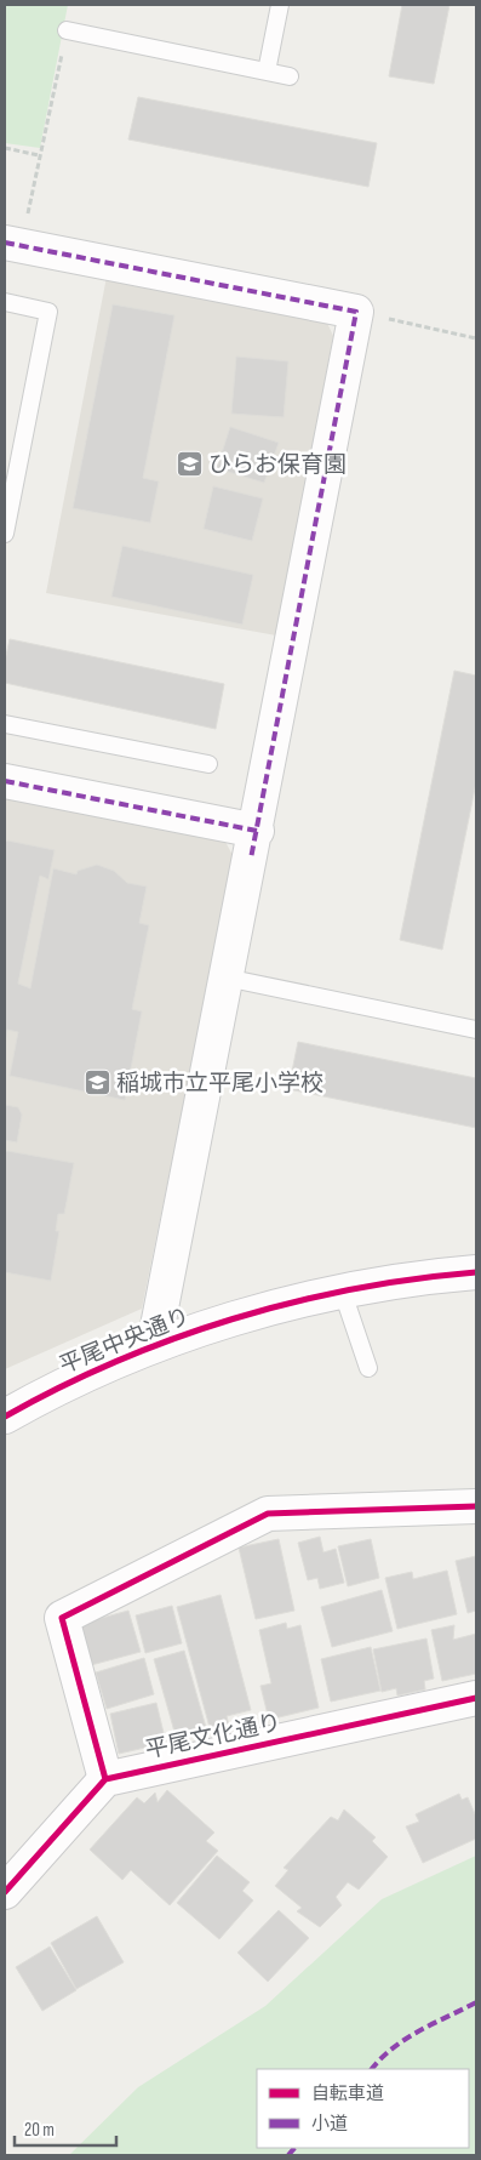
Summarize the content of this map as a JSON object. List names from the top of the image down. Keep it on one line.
{"streets":{"street":["平尾中央通り","平尾文化通り"]},"places":{"school or university":["ひらお保育園","稲城市立平尾小学校"]},"legend":["自転車道","小道"],"scale_bar":"20 m"}
